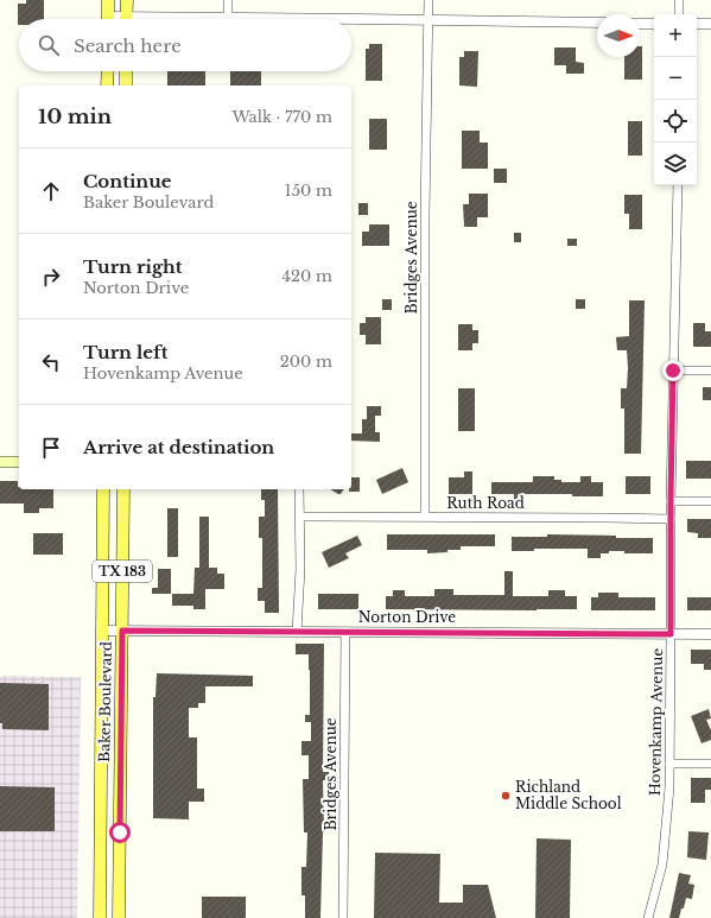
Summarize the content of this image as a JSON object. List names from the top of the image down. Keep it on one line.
{"streets":{"main road":["TX 183","Baker Boulevard"],"street":["Bridges Avenue","Ruth Road","Norton Drive","Hovenkamp Avenue"]},"crossings":[["Bridges Avenue","Ruth Road"],["Bridges Avenue","Norton Drive"],["Ruth Road","Hovenkamp Avenue"],["Norton Drive","Baker Boulevard"],["Norton Drive","Hovenkamp Avenue"]],"places":["Richland Middle School"],"north":"right","page":{"map_buttons":["+","−"],"search":"Search here","heading":["10 min","Walk · 770 m"],"list":[["Continue","Baker Boulevard","150 m"],["Turn right","Norton Drive","420 m"],["Turn left","Hovenkamp Avenue","200 m"],"Arrive at destination"]}}
